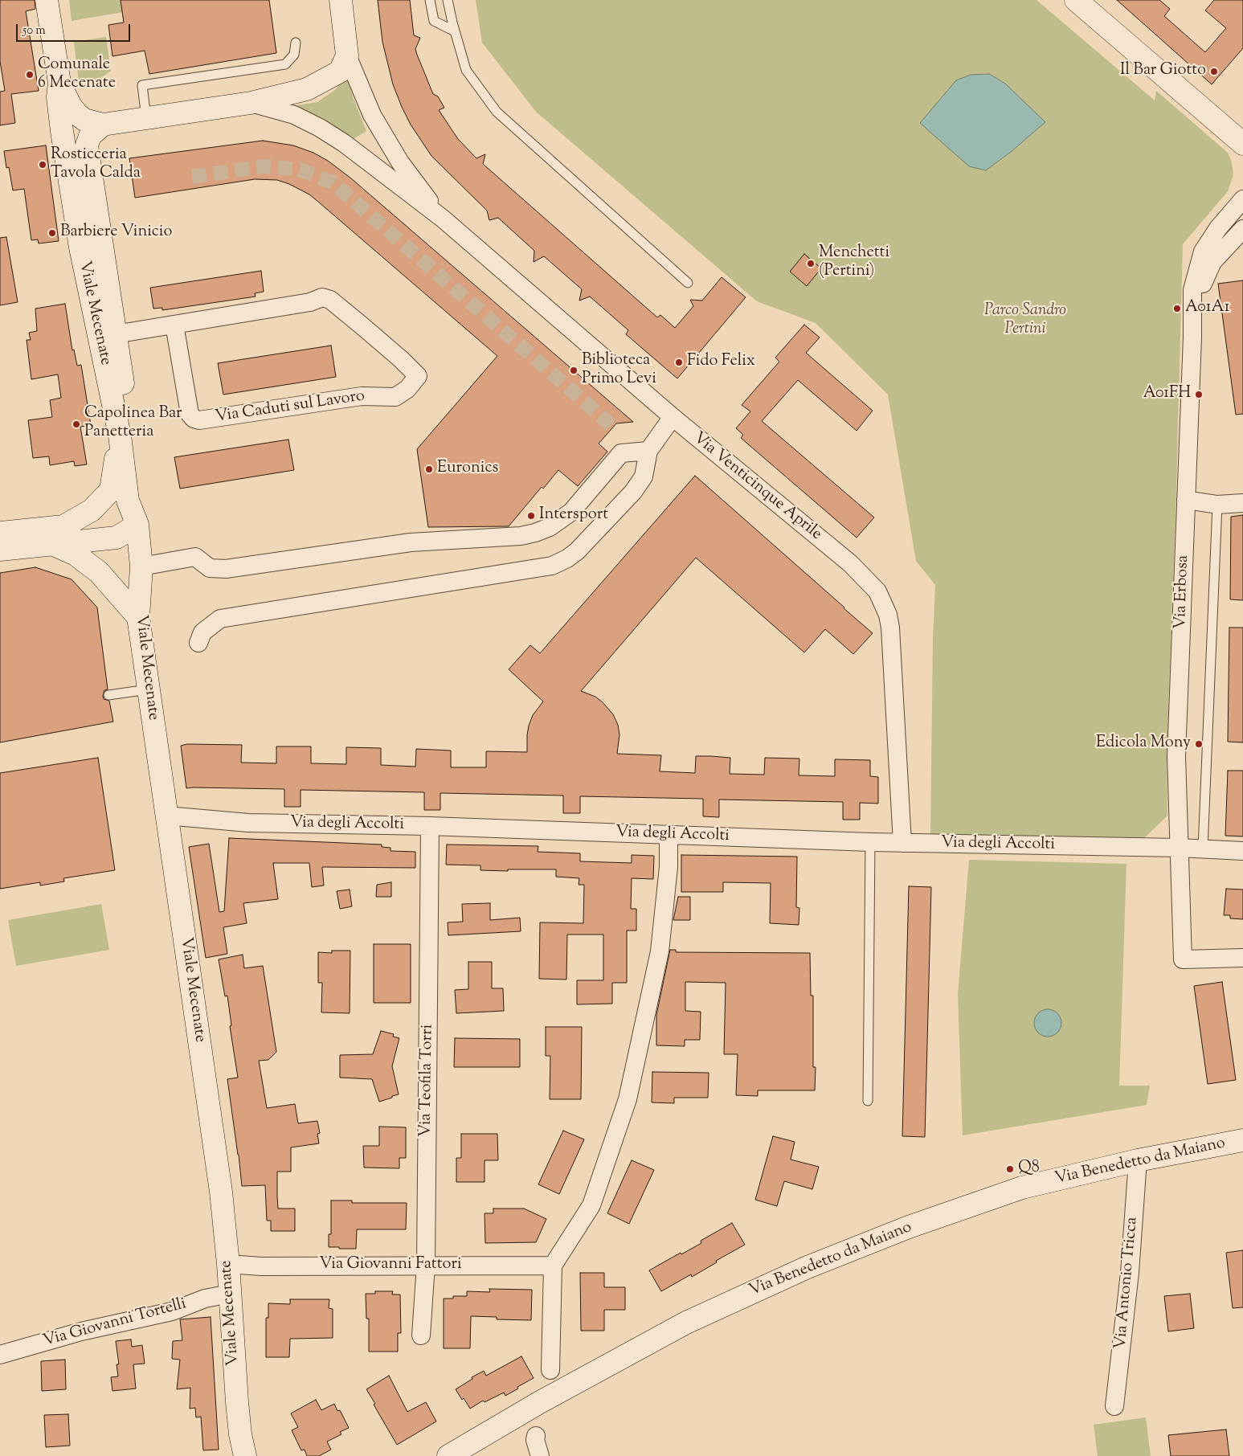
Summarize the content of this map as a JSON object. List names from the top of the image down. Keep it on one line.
{"streets":{"main road":["Viale Mecenate","Via Venticinque Aprile","Via Benedetto da Maiano"],"street":["Via Caduti sul Lavoro","Via Erbosa","Via degli Accolti","Via Teofila Torri","Via Giovanni Fattori","Via Antonio Tricca","Via Giovanni Tortelli"]},"crossings":[["Viale Mecenate","Via Caduti sul Lavoro"],["Viale Mecenate","Via Venticinque Aprile"],["Viale Mecenate","Via degli Accolti"],["Viale Mecenate","Via Giovanni Fattori"],["Viale Mecenate","Via Giovanni Tortelli"],["Via Venticinque Aprile","Via degli Accolti"],["Via Erbosa","Via degli Accolti"],["Via degli Accolti","Via Teofila Torri"],["Via Teofila Torri","Via Giovanni Fattori"],["Via Benedetto da Maiano","Via Antonio Tricca"]],"parks":["Parco Sandro Pertini"],"places":["Il Bar Giotto","Comunale 6 Mecenate","Rosticceria Tavola Calda","Barbiere Vinicio","Menchetti (Pertini)","A01A1","Fido Felix","Biblioteca Primo Levi","A01FH","Capolinea Bar Panetteria","Euronics","Intersport","Edicola Mony","Q8"],"scale_bar":"50 m"}
